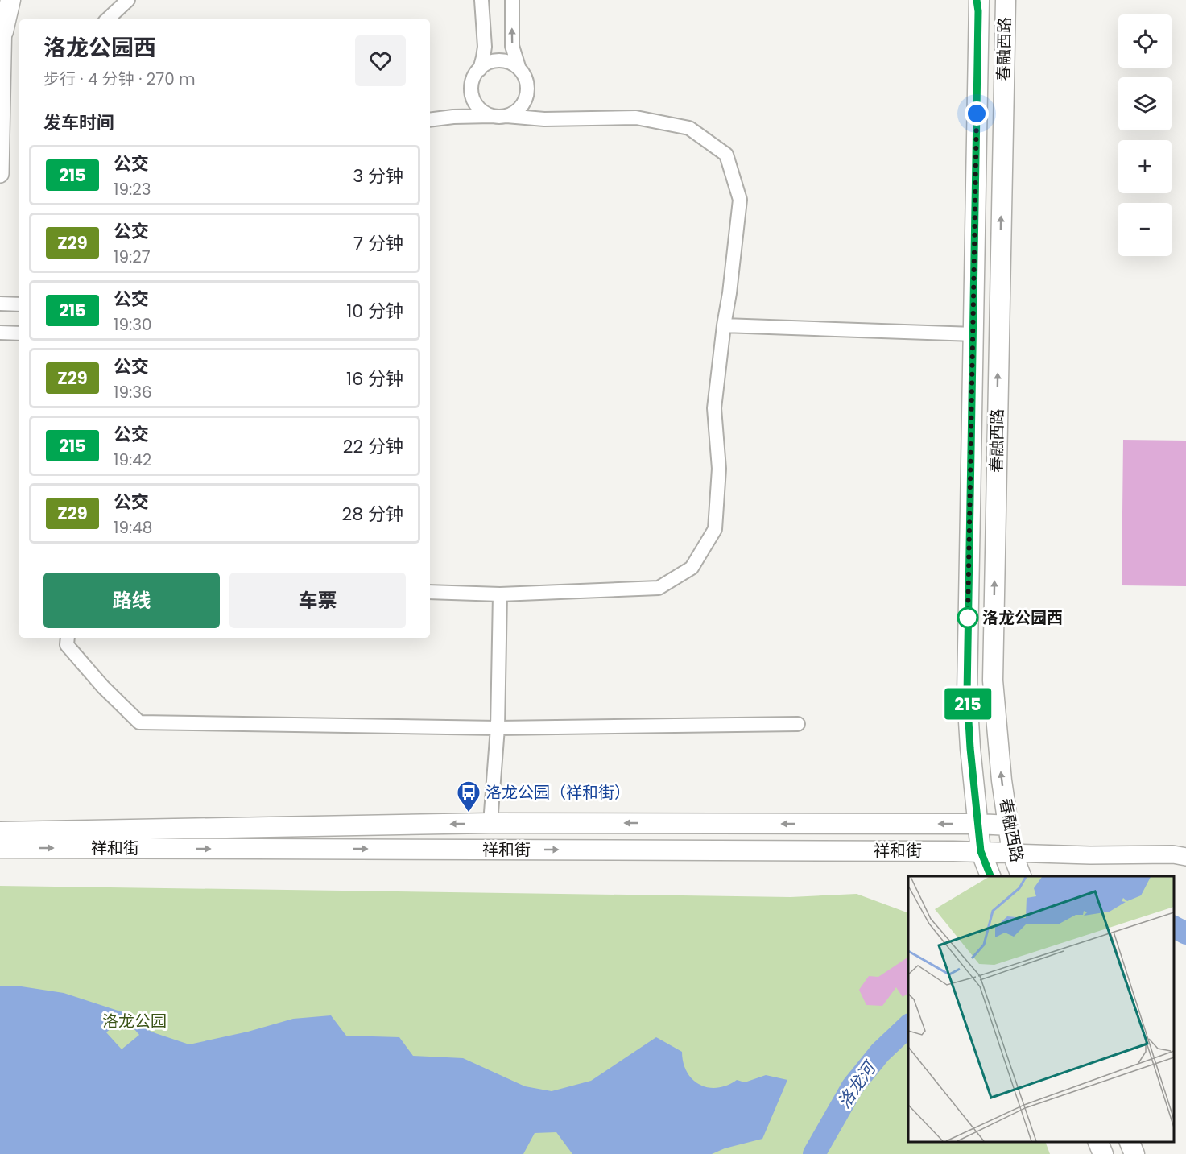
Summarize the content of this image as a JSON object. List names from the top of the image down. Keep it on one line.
{"streets":{"main road":["春融西路","祥和街"]},"crossings":[["春融西路","祥和街"]],"water":["洛龙河"],"parks":["洛龙公园"],"places":{"other":["洛龙公园西"],"bus stop":["洛龙公园（祥和街）"]},"lines":["bus line 215"],"page":{"on_map":"215","map_buttons":["+","−"],"heading":[["洛龙公园西","步行 · 4 分钟 · 270 m"],"发车时间"],"list":[{"mark":"215","name":"公交","note":"19:23","value":"3 分钟"},{"mark":"Z29","name":"公交","note":"19:27","value":"7 分钟"},{"mark":"215","name":"公交","note":"19:30","value":"10 分钟"},{"mark":"Z29","name":"公交","note":"19:36","value":"16 分钟"},{"mark":"215","name":"公交","note":"19:42","value":"22 分钟"},{"mark":"Z29","name":"公交","note":"19:48","value":"28 分钟"}],"buttons":["路线","车票"]}}
